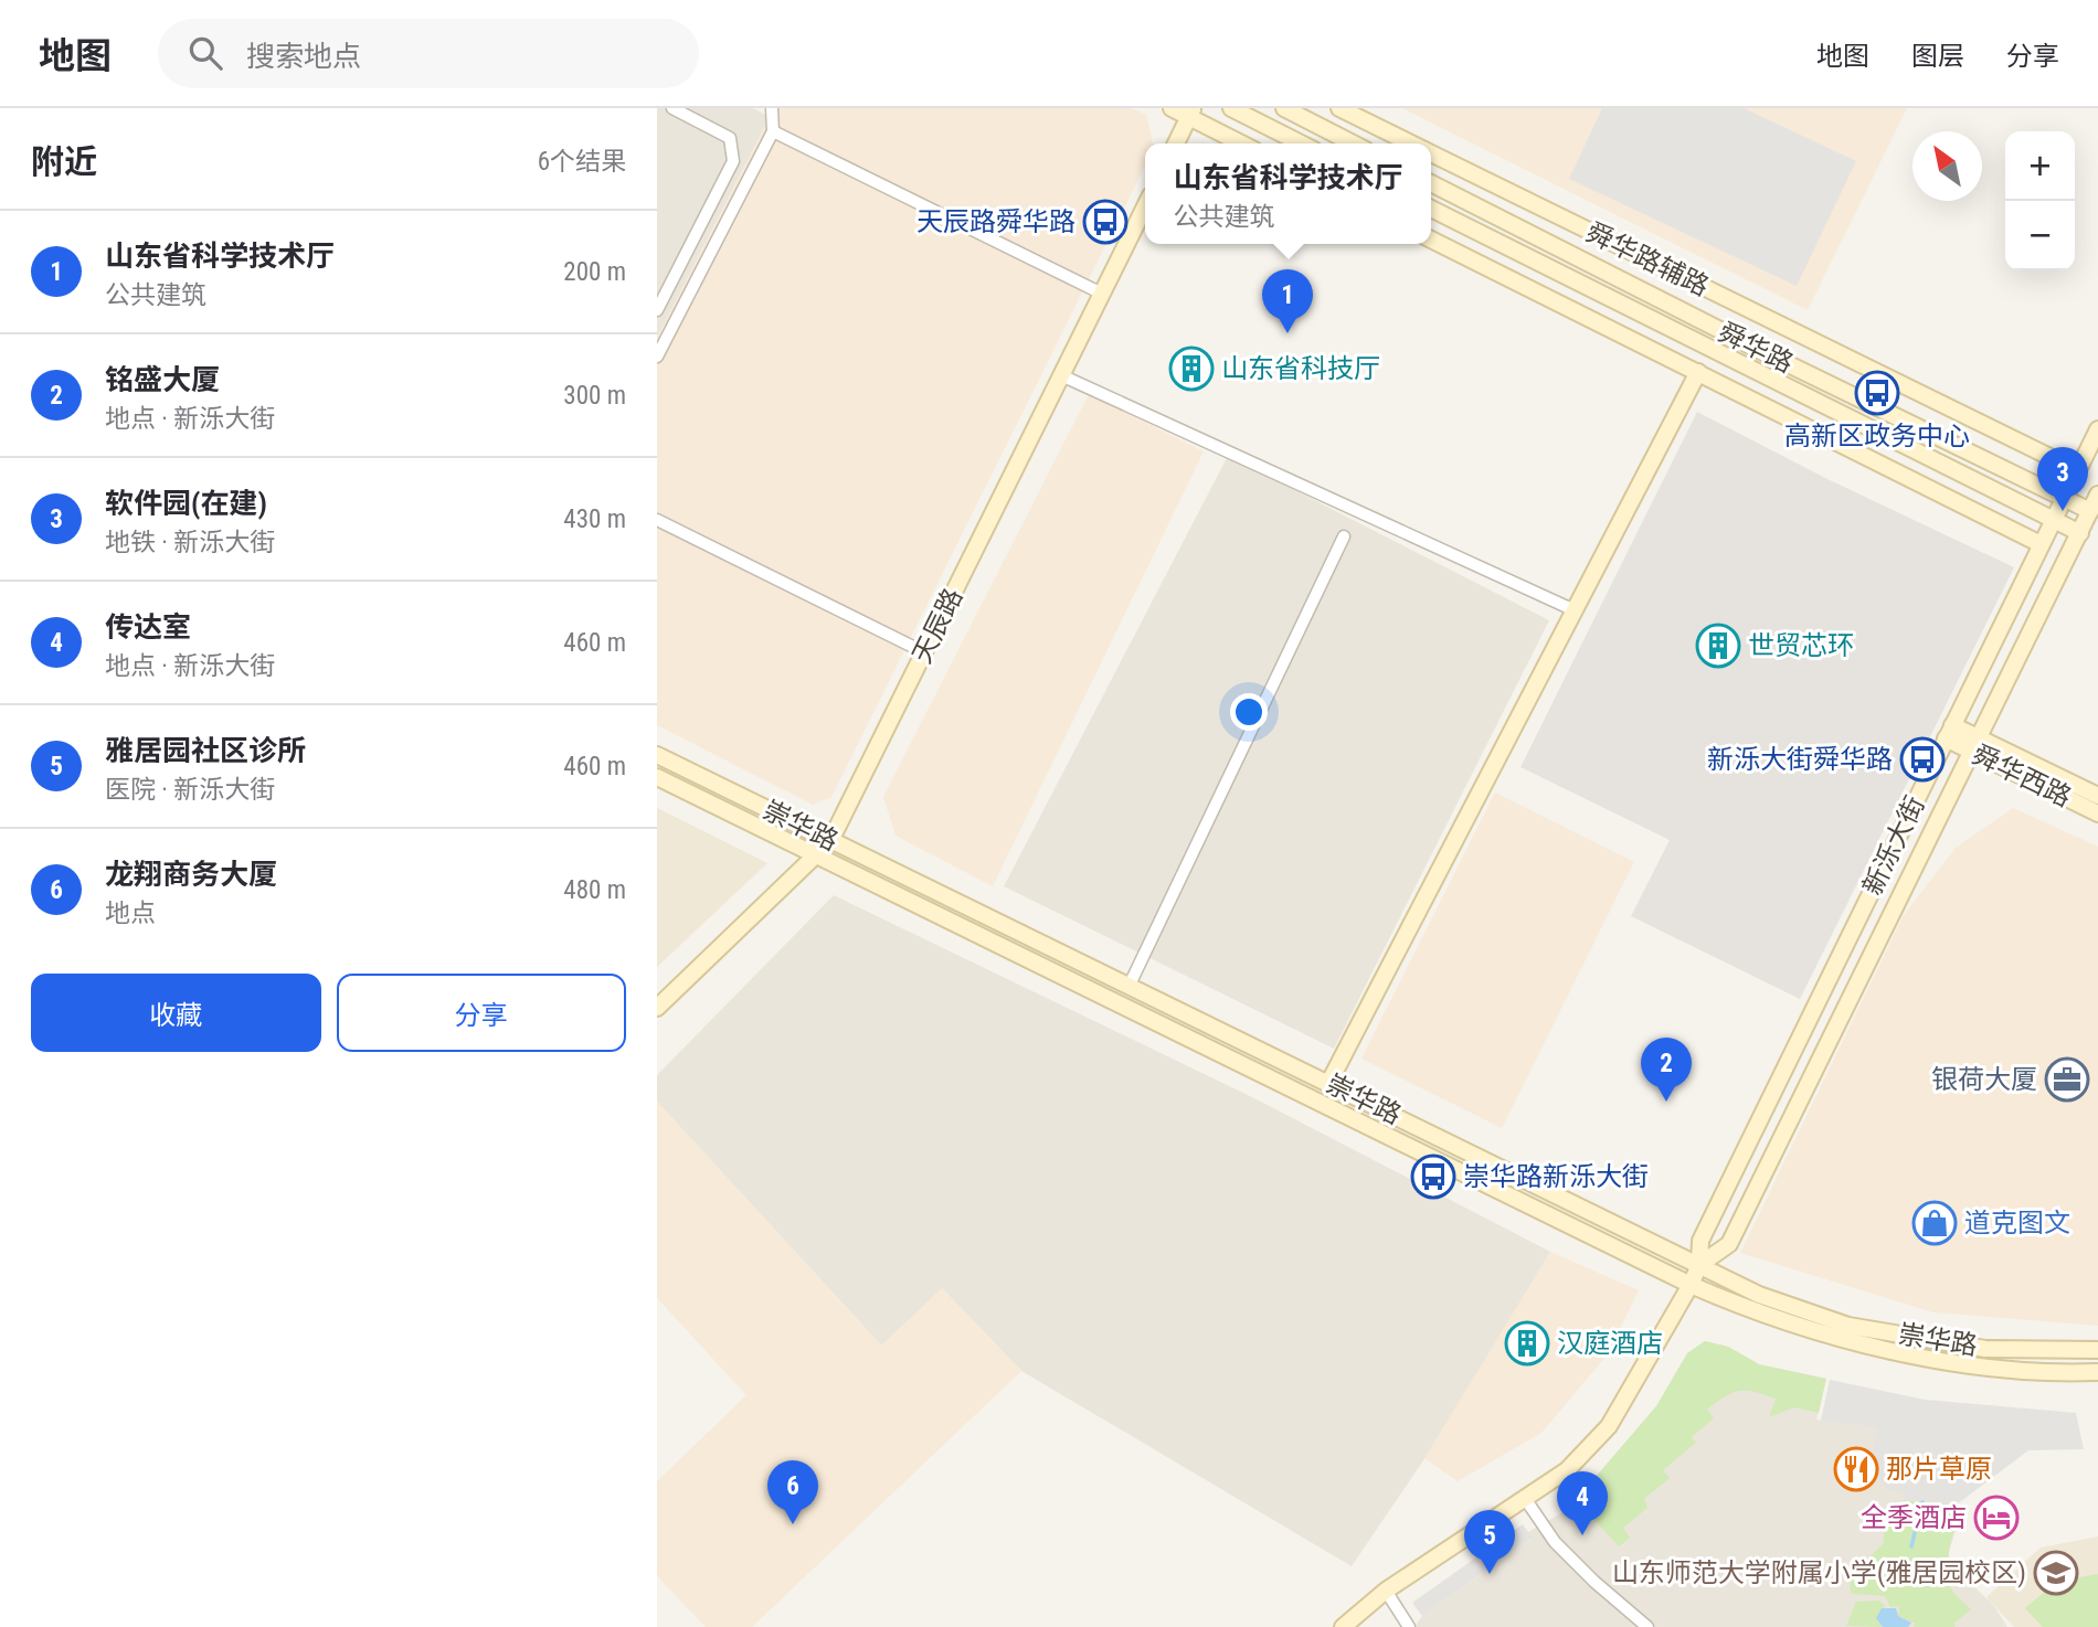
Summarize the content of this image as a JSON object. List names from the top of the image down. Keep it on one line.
{"streets":{"main road":["舜华路辅路","舜华路","天辰路","舜华西路","崇华路","新泺大街"]},"crossings":[["舜华路辅路","新泺大街"],["舜华路","新泺大街"],["天辰路","崇华路"],["舜华西路","新泺大街"],["崇华路","新泺大街"]],"places":{"bus stop":["天辰路舜华路","高新区政务中心","新泺大街舜华路","崇华路新泺大街"],"building":["山东省科技厅","世贸芯环","汉庭酒店"],"office":["银荷大厦"],"shop":["道克图文"],"restaurant":["那片草原"],"hotel":["全季酒店"],"school or university":["山东师范大学附属小学(雅居园校区)"]},"north":"top left","page":{"header":"地图","search":"搜索地点","nav":["地图","图层","分享"],"heading":["附近","6个结果"],"map_buttons":["+","−"],"popup":["山东省科学技术厅","公共建筑"],"list":[{"mark":"1","name":"山东省科学技术厅","note":"公共建筑","value":"200 m"},{"mark":"2","name":"铭盛大厦","note":"地点 · 新泺大街","value":"300 m"},{"mark":"3","name":"软件园(在建)","note":"地铁 · 新泺大街","value":"430 m"},{"mark":"4","name":"传达室","note":"地点 · 新泺大街","value":"460 m"},{"mark":"5","name":"雅居园社区诊所","note":"医院 · 新泺大街","value":"460 m"},{"mark":"6","name":"龙翔商务大厦","note":"地点","value":"480 m"}],"pins":["1","3","2","6","4","5"],"buttons":["收藏","分享"]}}
